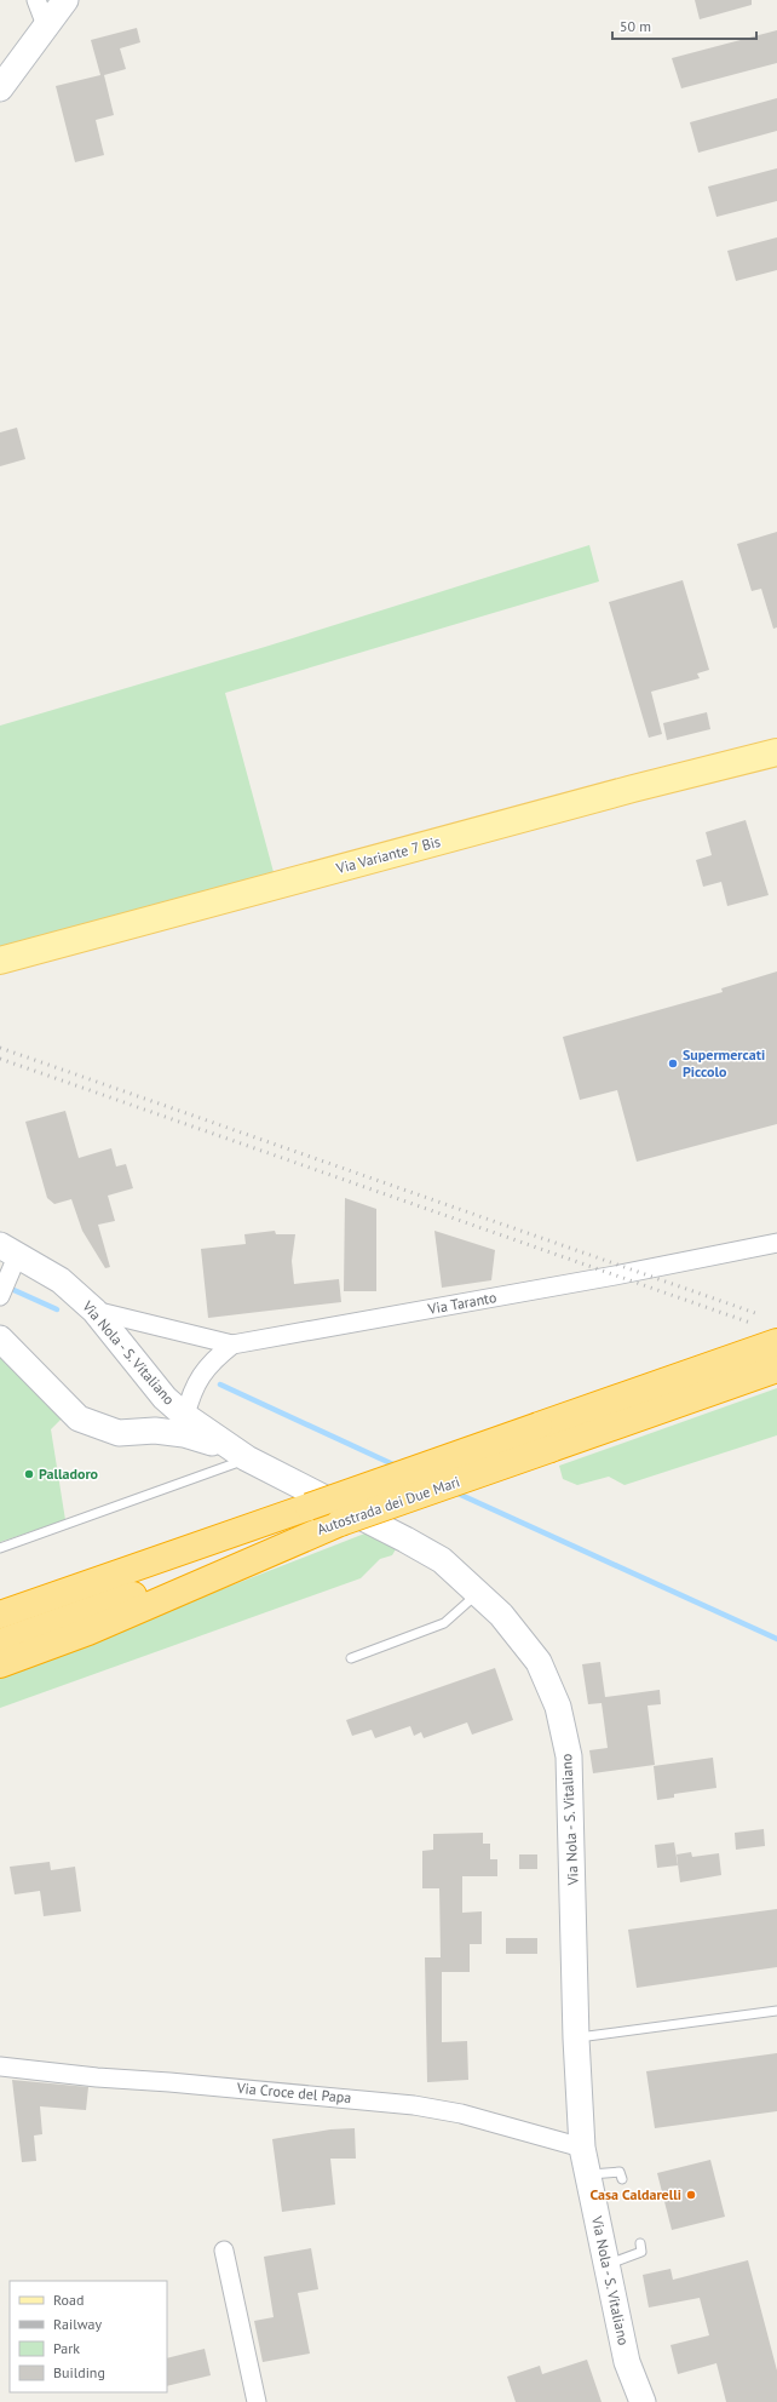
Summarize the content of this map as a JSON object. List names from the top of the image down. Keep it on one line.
{"streets":{"highway":["Autostrada dei Due Mari"],"main road":["Via Variante 7 Bis","Via Nola - S. Vitaliano"],"street":["Via Taranto","Via Croce del Papa"]},"crossings":[["Via Taranto","Via Nola - S. Vitaliano"],["Via Nola - S. Vitaliano","Via Croce del Papa"]],"places":["Supermercati Piccolo","Palladoro","Casa Caldarelli"],"legend":["Road","Railway","Park","Building"],"scale_bar":"50 m"}
